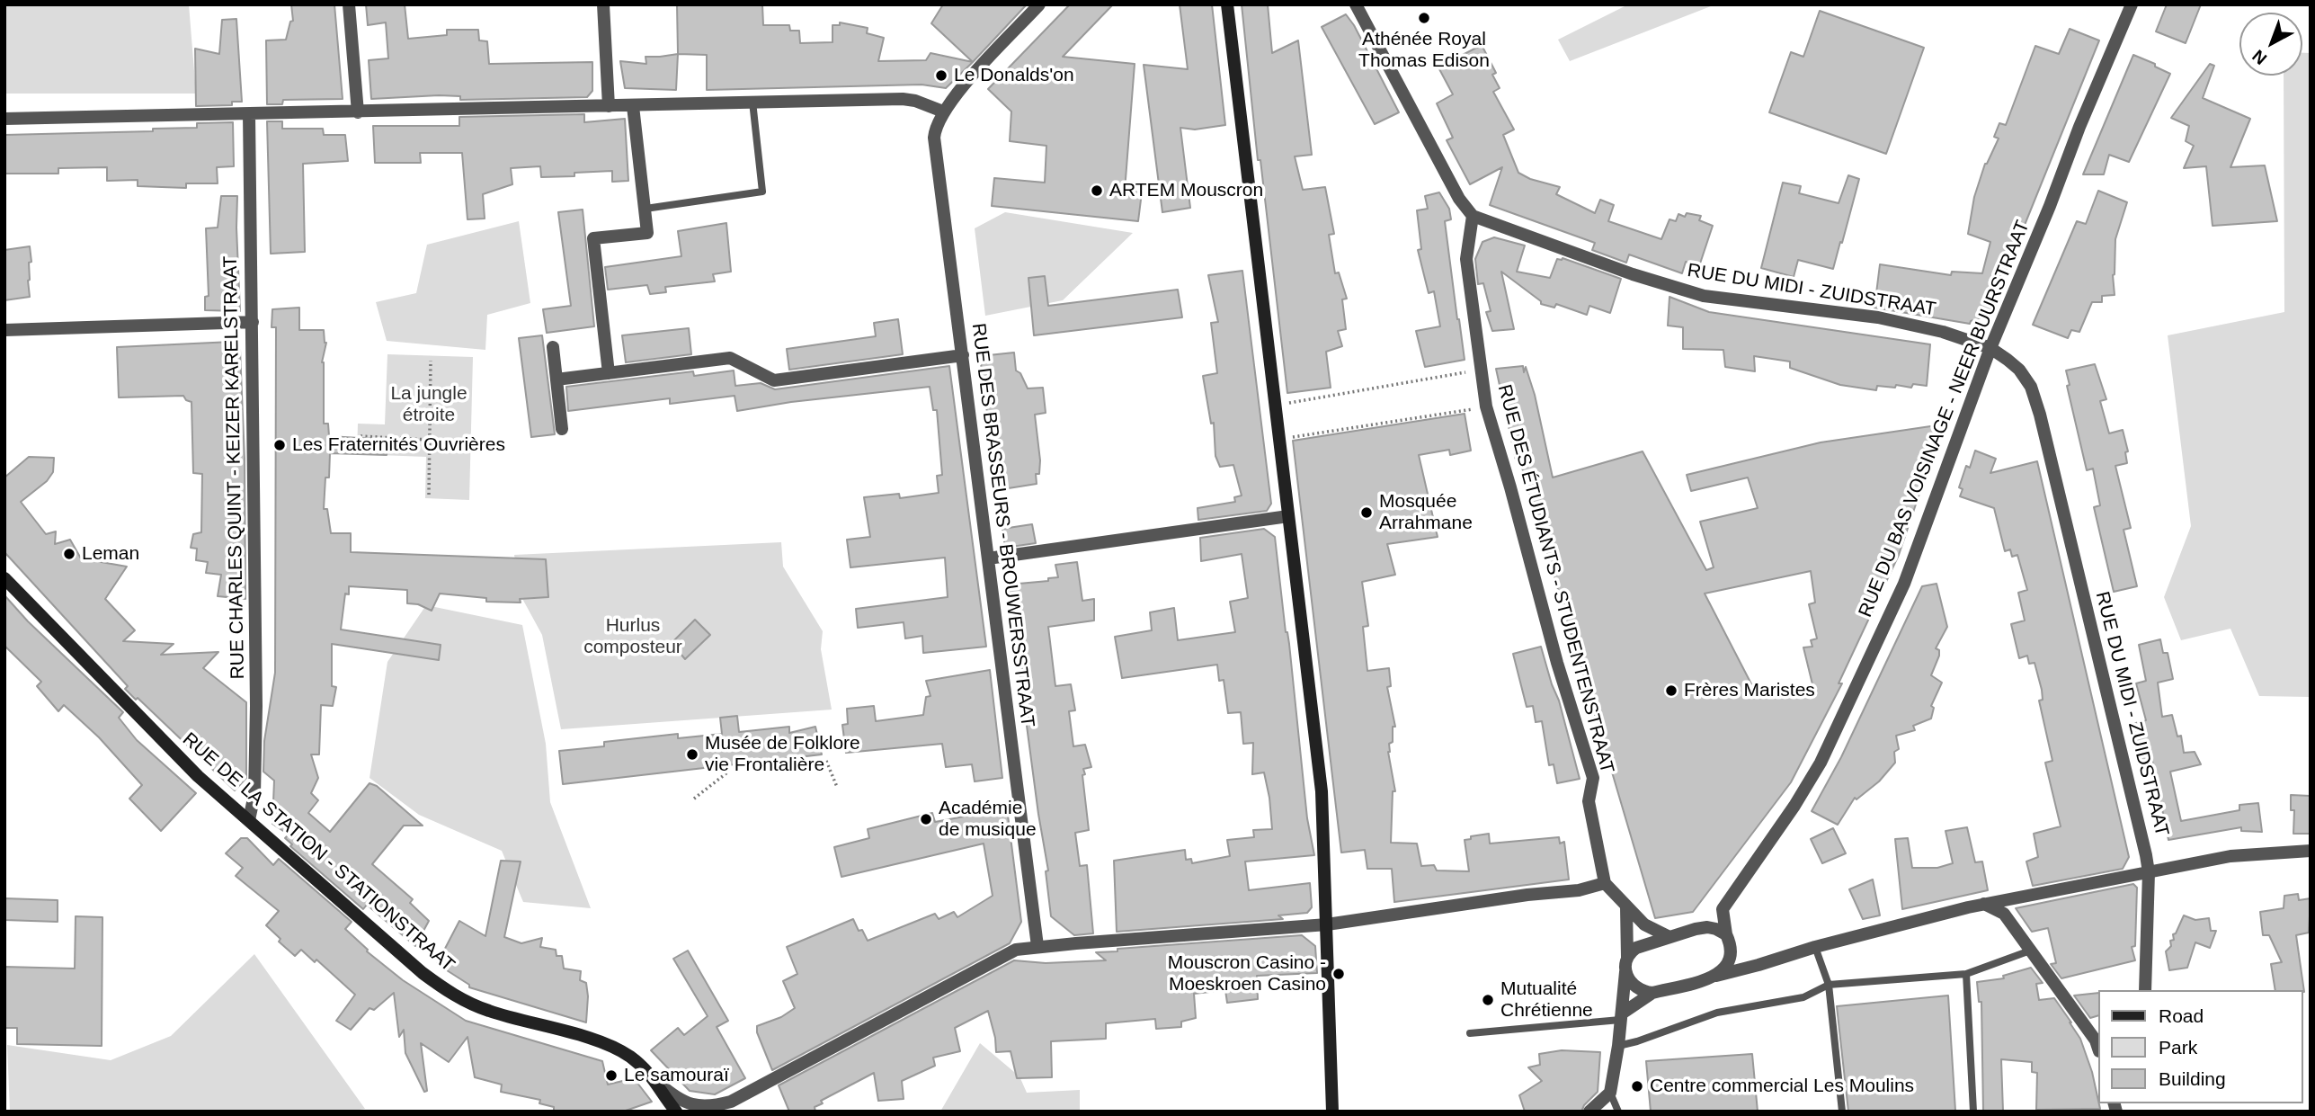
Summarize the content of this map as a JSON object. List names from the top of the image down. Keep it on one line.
{"streets":{"street":["RUE DU MIDI - ZUIDSTRAAT","RUE DU BAS VOISINAGE - NEER BUURSTRAAT","RUE CHARLES QUINT - KEIZER KARELSTRAAT","RUE DES BRASSEURS - BROUWERSSTRAAT","RUE DES ÉTUDIANTS - STUDENTENSTRAAT","RUE DE LA STATION - STATIONSTRAAT"]},"crossings":[["RUE DU MIDI - ZUIDSTRAAT","RUE DU BAS VOISINAGE - NEER BUURSTRAAT"],["RUE DU MIDI - ZUIDSTRAAT","RUE DES ÉTUDIANTS - STUDENTENSTRAAT"],["RUE CHARLES QUINT - KEIZER KARELSTRAAT","RUE DE LA STATION - STATIONSTRAAT"]],"parks":["La jungle étroite","Hurlus composteur"],"places":["Athénée Royal Thomas Edison","Le Donalds'on","ARTEM Mouscron","Les Fraternités Ouvrières","Mosquée Arrahmane","Leman","Frères Maristes","Musée de Folklore vie Frontalière","Académie de musique","Mouscron Casino - Moeskroen Casino","Mutualité Chrétienne","Le samouraï","Centre commercial Les Moulins"],"legend":["Road","Park","Building"],"north":"bottom left"}
